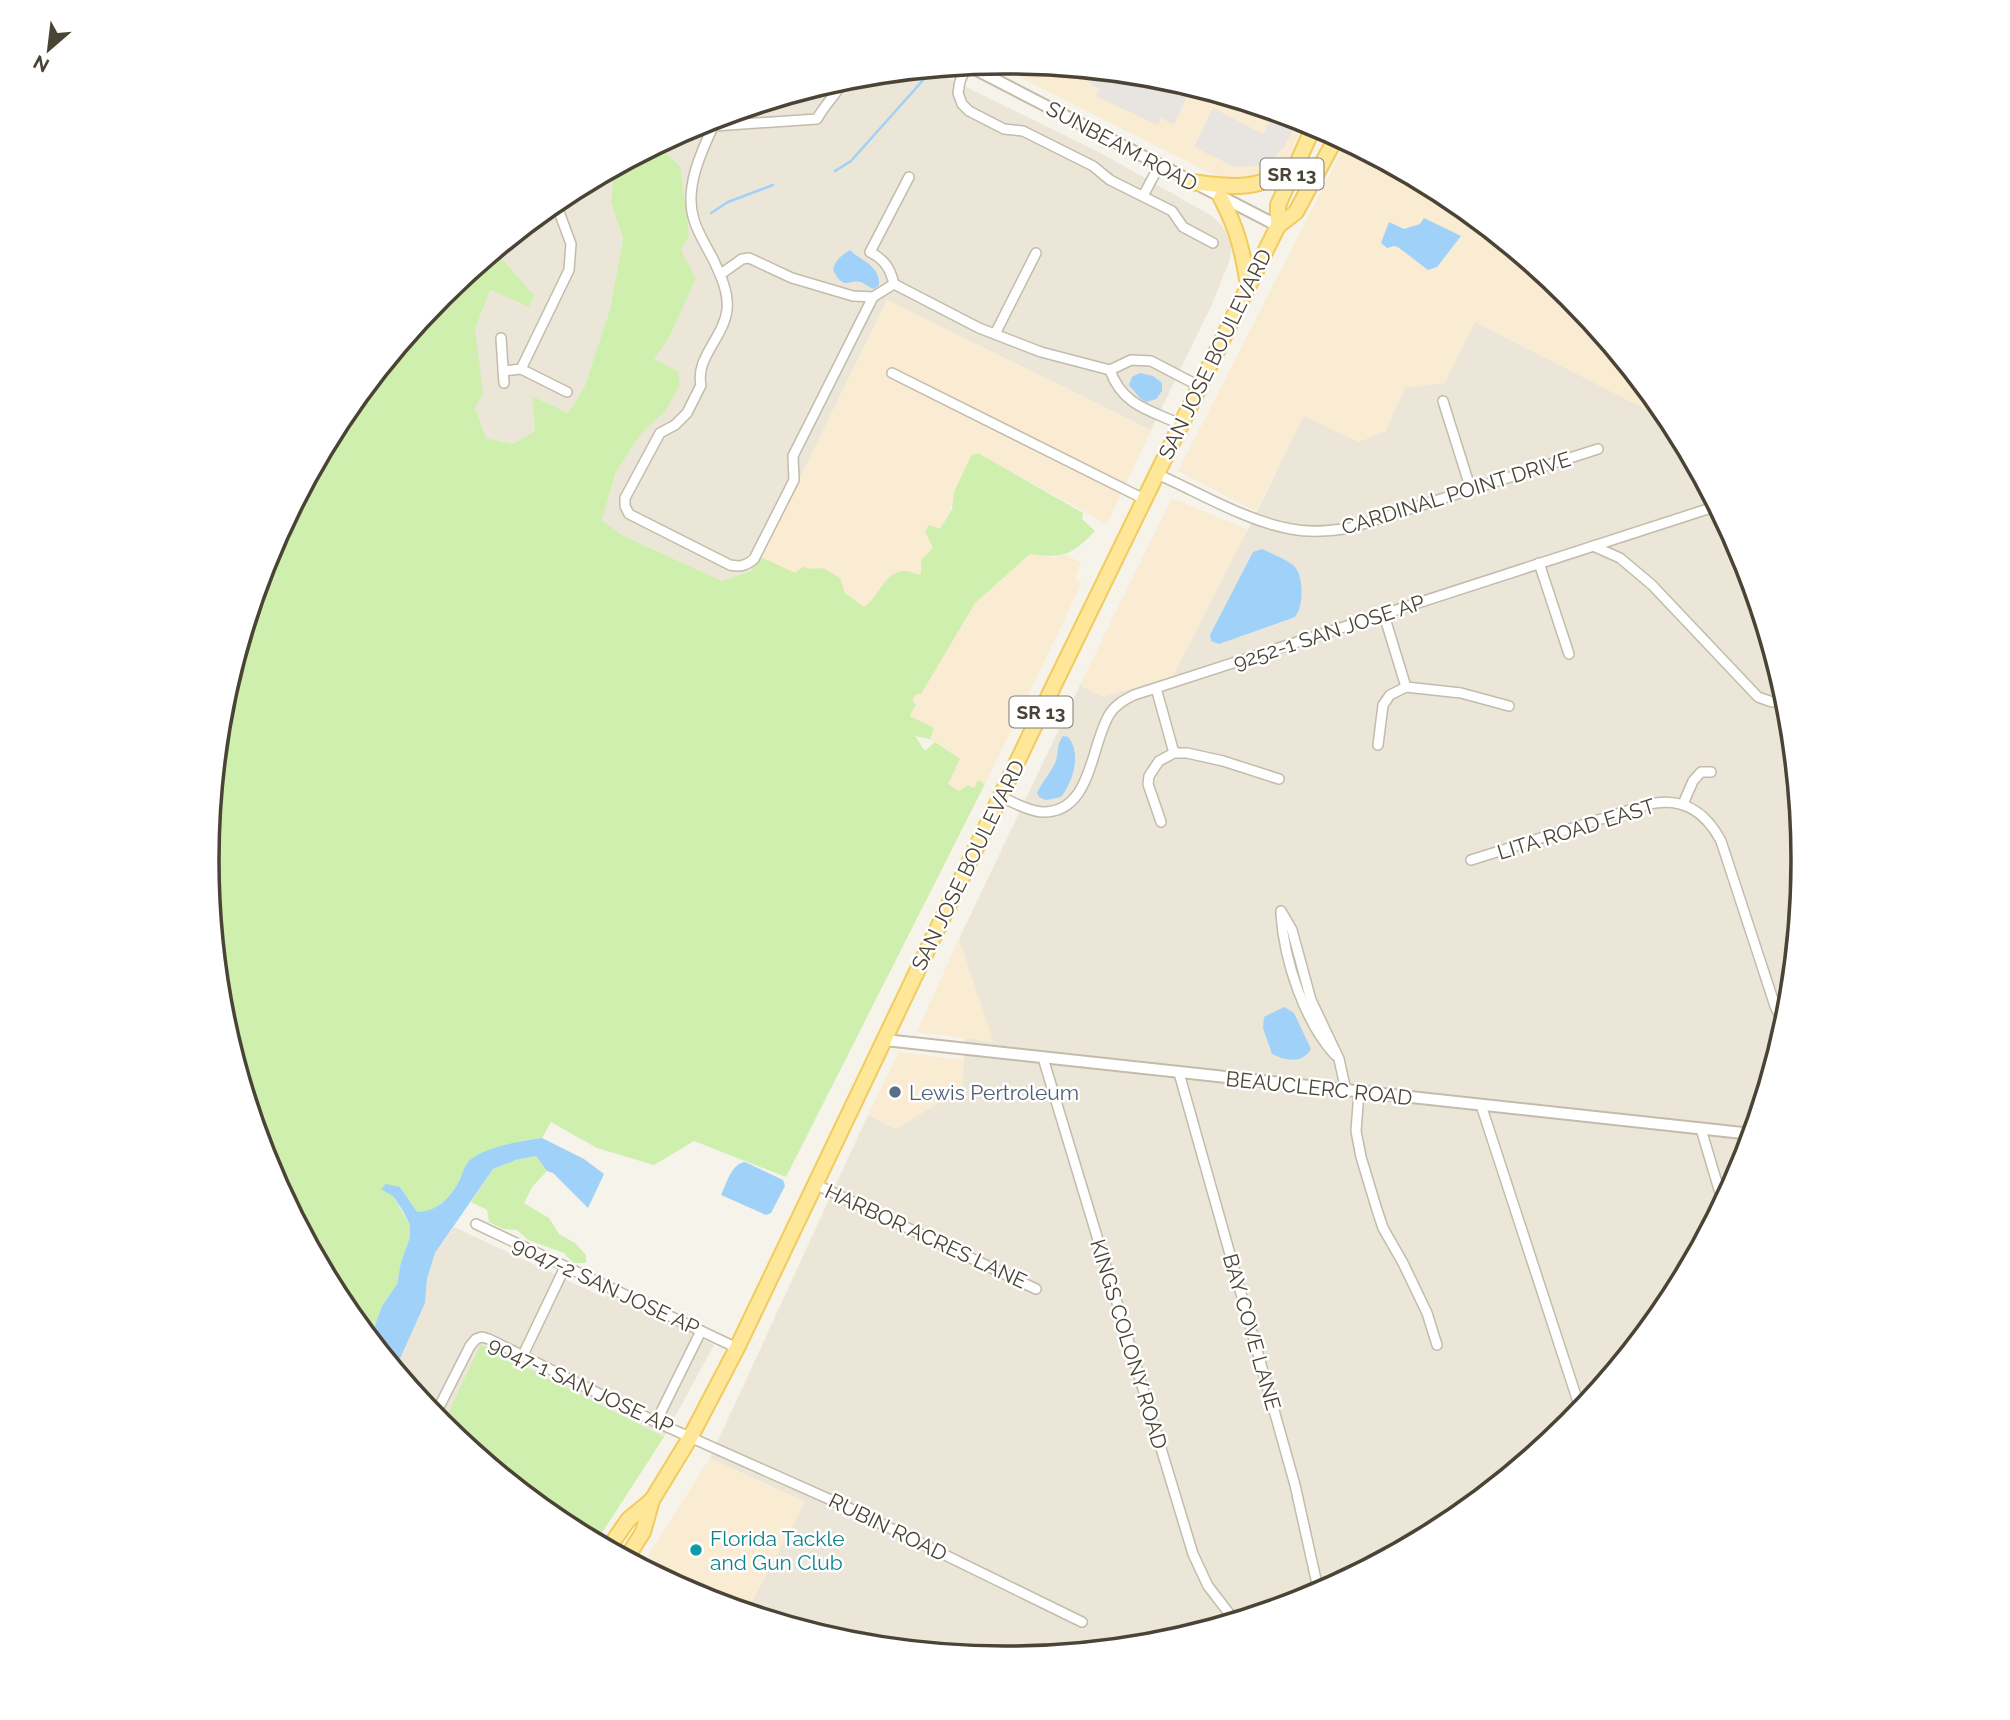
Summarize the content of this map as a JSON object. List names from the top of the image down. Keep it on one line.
{"streets":{"main road":["SR 13","SAN JOSE BOULEVARD"],"street":["SUNBEAM ROAD","CARDINAL POINT DRIVE","9252-1 SAN JOSE AP","LITA ROAD EAST","BEAUCLERC ROAD","HARBOR ACRES LANE","9047-2 SAN JOSE AP","BAY COVE LANE","KINGS COLONY ROAD","9047-1 SAN JOSE AP","RUBIN ROAD"]},"crossings":[["SUNBEAM ROAD","SAN JOSE BOULEVARD"],["SAN JOSE BOULEVARD","CARDINAL POINT DRIVE"],["SAN JOSE BOULEVARD","9252-1 SAN JOSE AP"],["SAN JOSE BOULEVARD","BEAUCLERC ROAD"],["SAN JOSE BOULEVARD","HARBOR ACRES LANE"],["SAN JOSE BOULEVARD","9047-2 SAN JOSE AP"],["SAN JOSE BOULEVARD","9047-1 SAN JOSE AP"],["SAN JOSE BOULEVARD","RUBIN ROAD"],["BEAUCLERC ROAD","BAY COVE LANE"],["BEAUCLERC ROAD","KINGS COLONY ROAD"],["9047-1 SAN JOSE AP","RUBIN ROAD"]],"places":["Lewis Pertroleum","Florida Tackle and Gun Club"],"north":"bottom left"}
